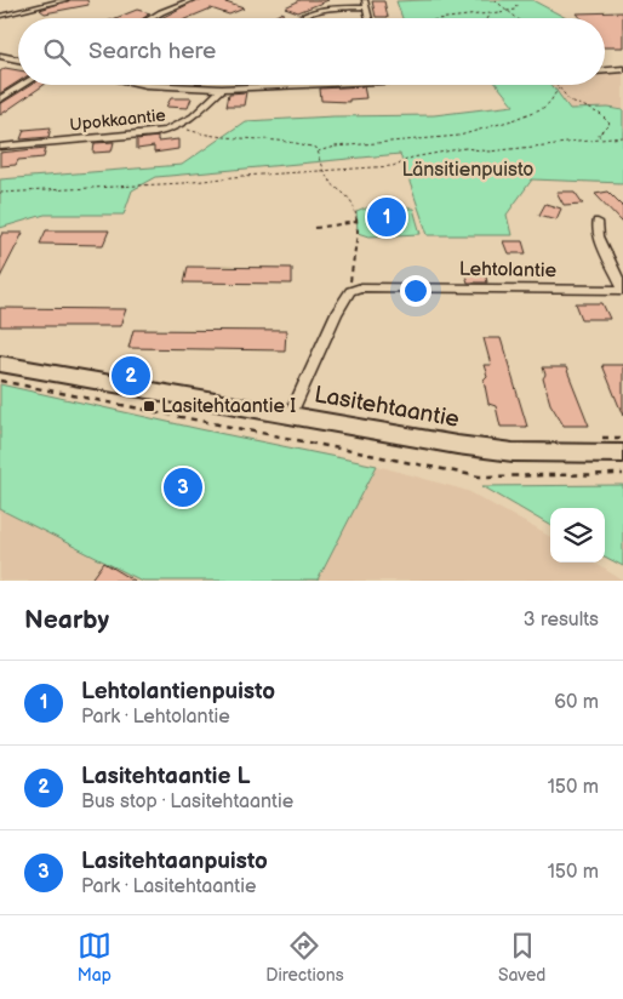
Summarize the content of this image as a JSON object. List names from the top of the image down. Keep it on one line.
{"streets":{"street":["Upokkaantie","Lehtolantie","Lasitehtaantie"]},"parks":["Länsitienpuisto"],"places":{"transit":["Lasitehtaantie I"]},"page":{"search":"Search here","pins":["1","2","3"],"heading":["Nearby","3 results"],"list":[{"mark":"1","name":"Lehtolantienpuisto","note":"Park · Lehtolantie","value":"60 m"},{"mark":"2","name":"Lasitehtaantie L","note":"Bus stop · Lasitehtaantie","value":"150 m"},{"mark":"3","name":"Lasitehtaanpuisto","note":"Park · Lasitehtaantie","value":"150 m"}],"nav":["Map","Directions","Saved"]}}
